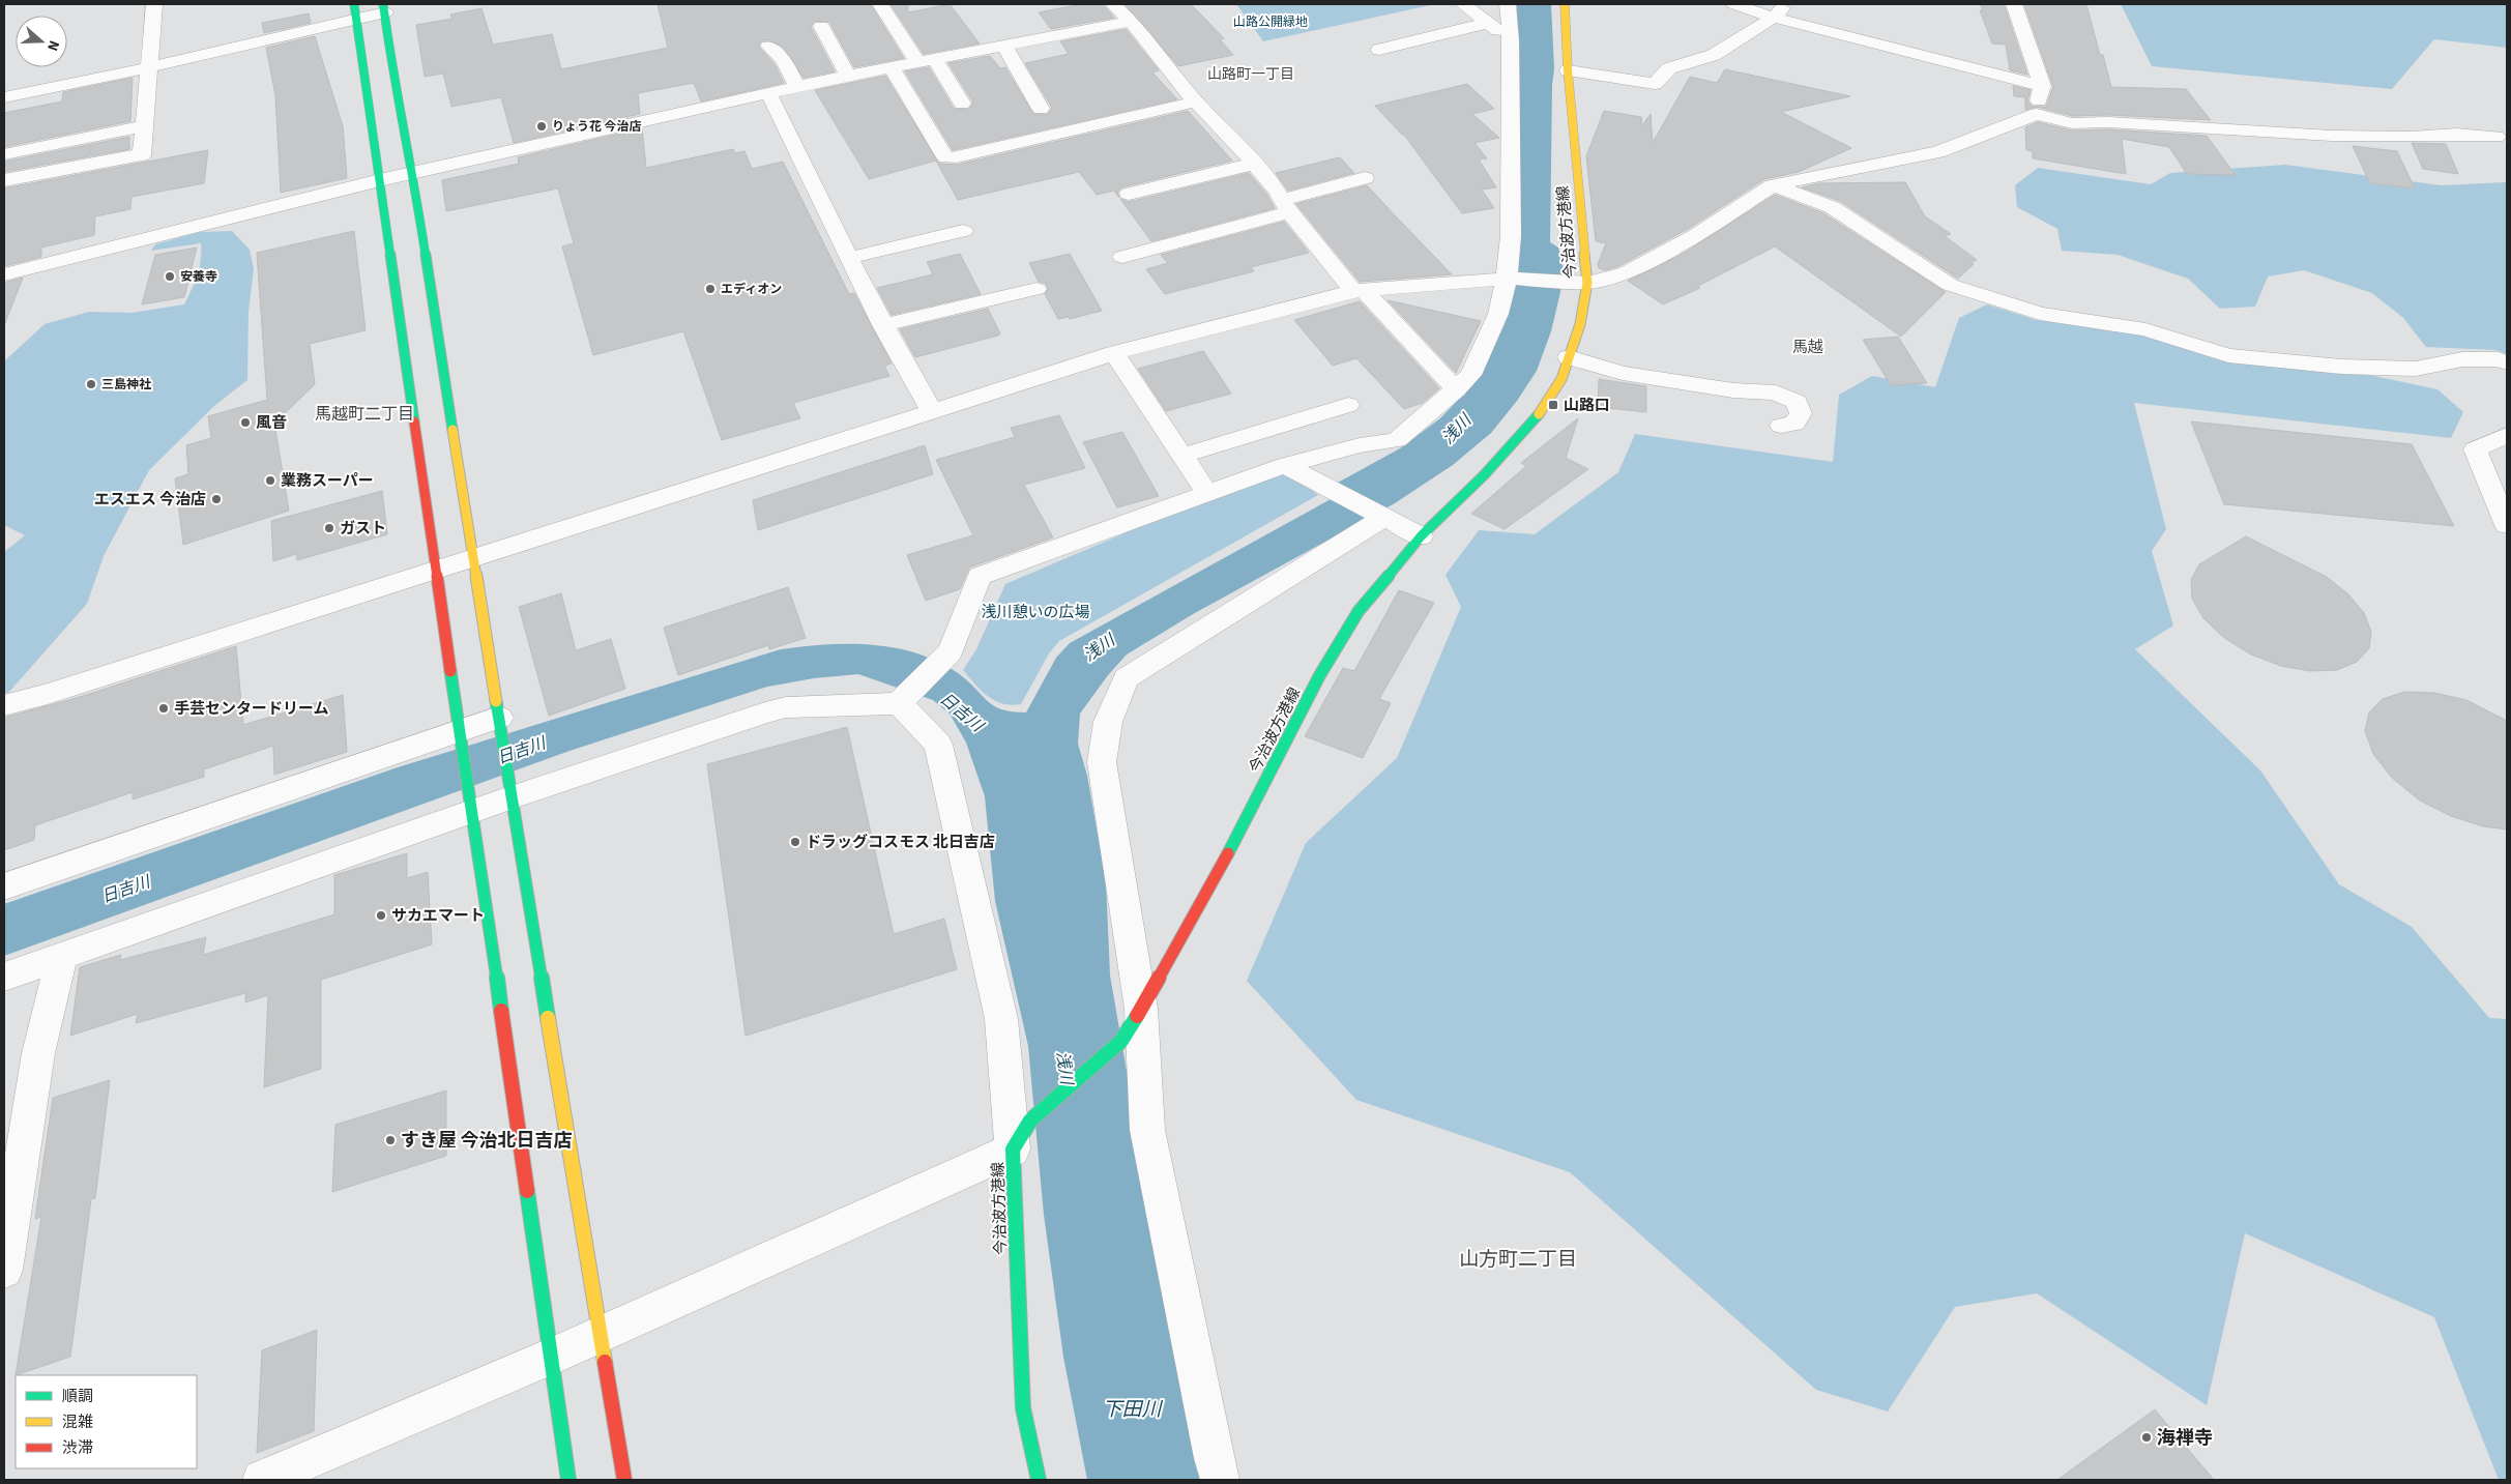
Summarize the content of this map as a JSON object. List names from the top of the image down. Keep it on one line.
{"streets":{"street":["今治波方港線"]},"districts":["山路町一丁目","馬越","馬越町二丁目","山方町二丁目"],"water":["浅川","日吉川","下田川"],"parks":["山路公開緑地","浅川憩いの広場"],"places":{"other":["りょう花 今治店","安養寺","エディオン","三島神社","風音","業務スーパー","エスエス 今治店","ガスト","手芸センタードリーム","ドラッグコスモス 北日吉店","サカエマート","すき屋 今治北日吉店","海禅寺"],"transit":["山路口"]},"legend":["順調","混雑","渋滞"],"north":"right"}
